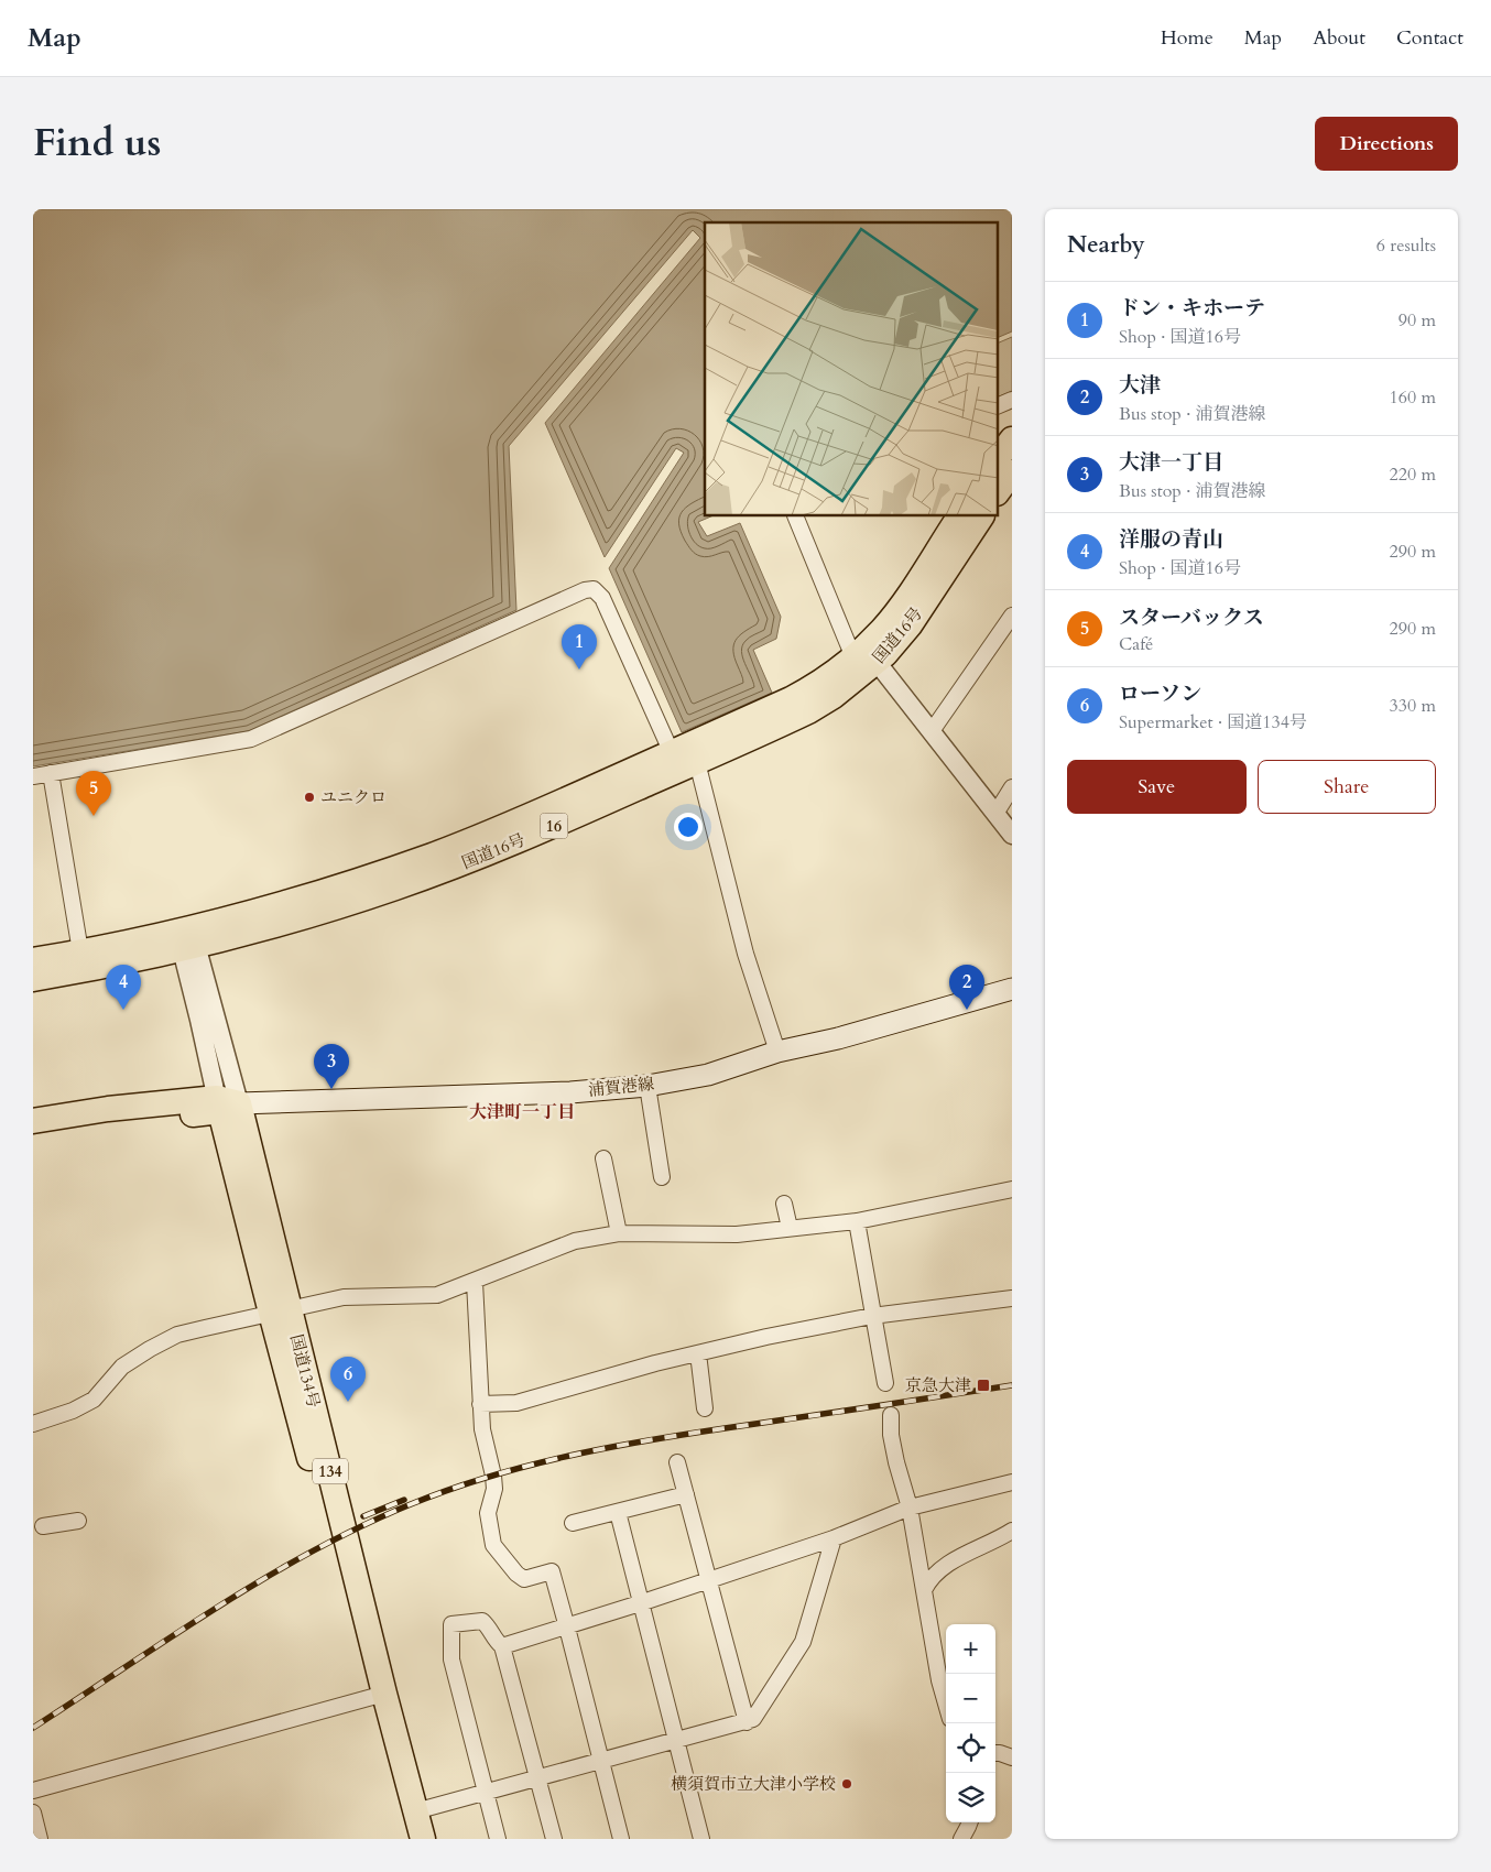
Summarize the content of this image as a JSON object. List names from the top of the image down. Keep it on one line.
{"streets":{"highway":["国道16号","16","国道134号","134"],"main road":["浦賀港線"]},"crossings":[["浦賀港線","国道134号"]],"districts":["大津町一丁目"],"places":{"other":["ユニクロ","横須賀市立大津小学校"],"transit":["京急大津"]},"page":{"header":"Map","nav":["Home","Map","About","Contact"],"title":"Find us","buttons":["Directions",["Save","Share"]],"heading":["Nearby","6 results"],"list":[{"mark":"1","name":"ドン・キホーテ","note":"Shop · 国道16号","value":"90 m"},{"mark":"2","name":"大津","note":"Bus stop · 浦賀港線","value":"160 m"},{"mark":"3","name":"大津一丁目","note":"Bus stop · 浦賀港線","value":"220 m"},{"mark":"4","name":"洋服の青山","note":"Shop · 国道16号","value":"290 m"},{"mark":"5","name":"スターバックス","note":"Café","value":"290 m"},{"mark":"6","name":"ローソン","note":"Supermarket · 国道134号","value":"330 m"}],"pins":["1","5","2","4","3","6"],"map_buttons":["+","−"]}}
